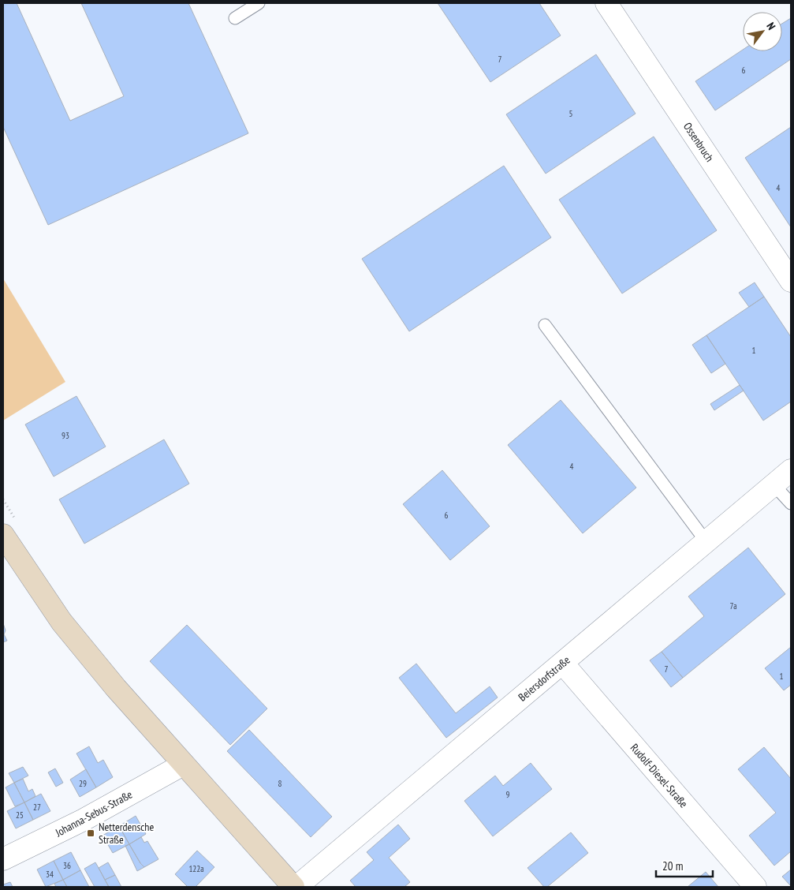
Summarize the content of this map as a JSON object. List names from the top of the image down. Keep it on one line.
{"streets":{"street":["Ossenbruch","Beiersdorfstraße","Rudolf-Diesel-Straße","Johanna-Sebus-Straße"]},"crossings":[["Beiersdorfstraße","Rudolf-Diesel-Straße"]],"places":{"transit":["Netterdensche Straße"]},"house_numbers":["7","6","5","4","1","93","4","6","7a","7","1","29","8","9","27","25","36","122a","34"],"scale_bar":"20 m","north":"top right"}
